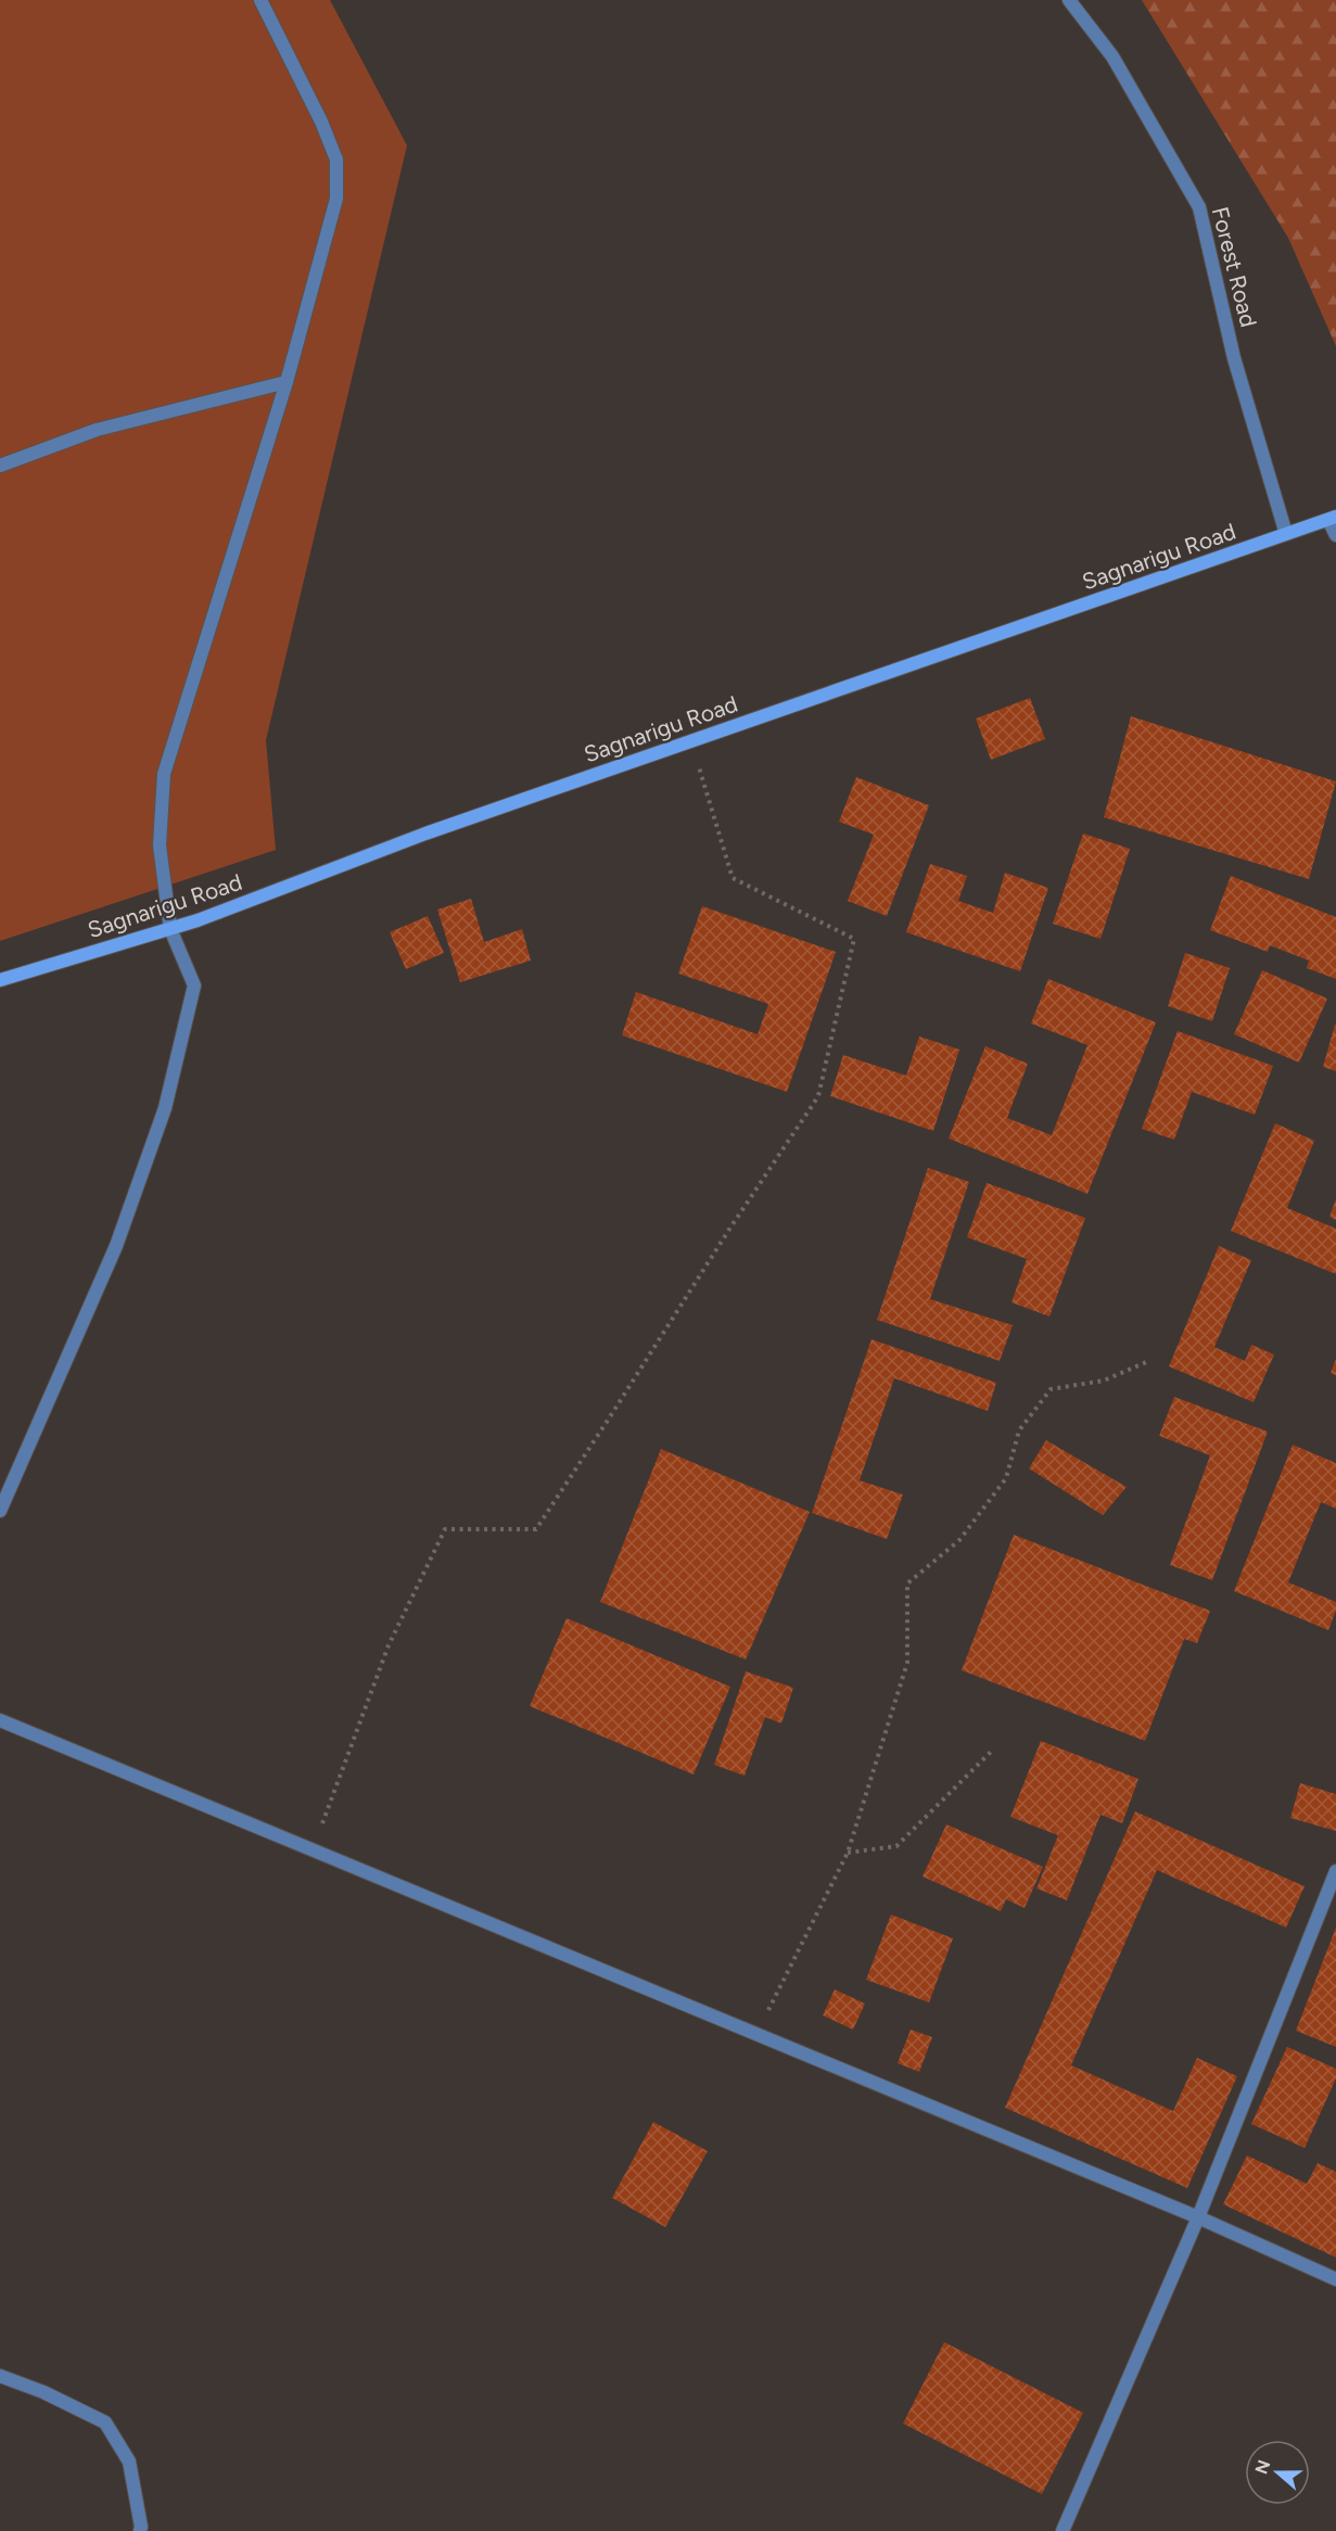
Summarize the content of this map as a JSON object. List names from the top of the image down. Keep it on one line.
{"streets":{"main road":["Sagnarigu Road"],"street":["Forest Road"]},"crossings":[["Forest Road","Sagnarigu Road"]],"north":"left"}
